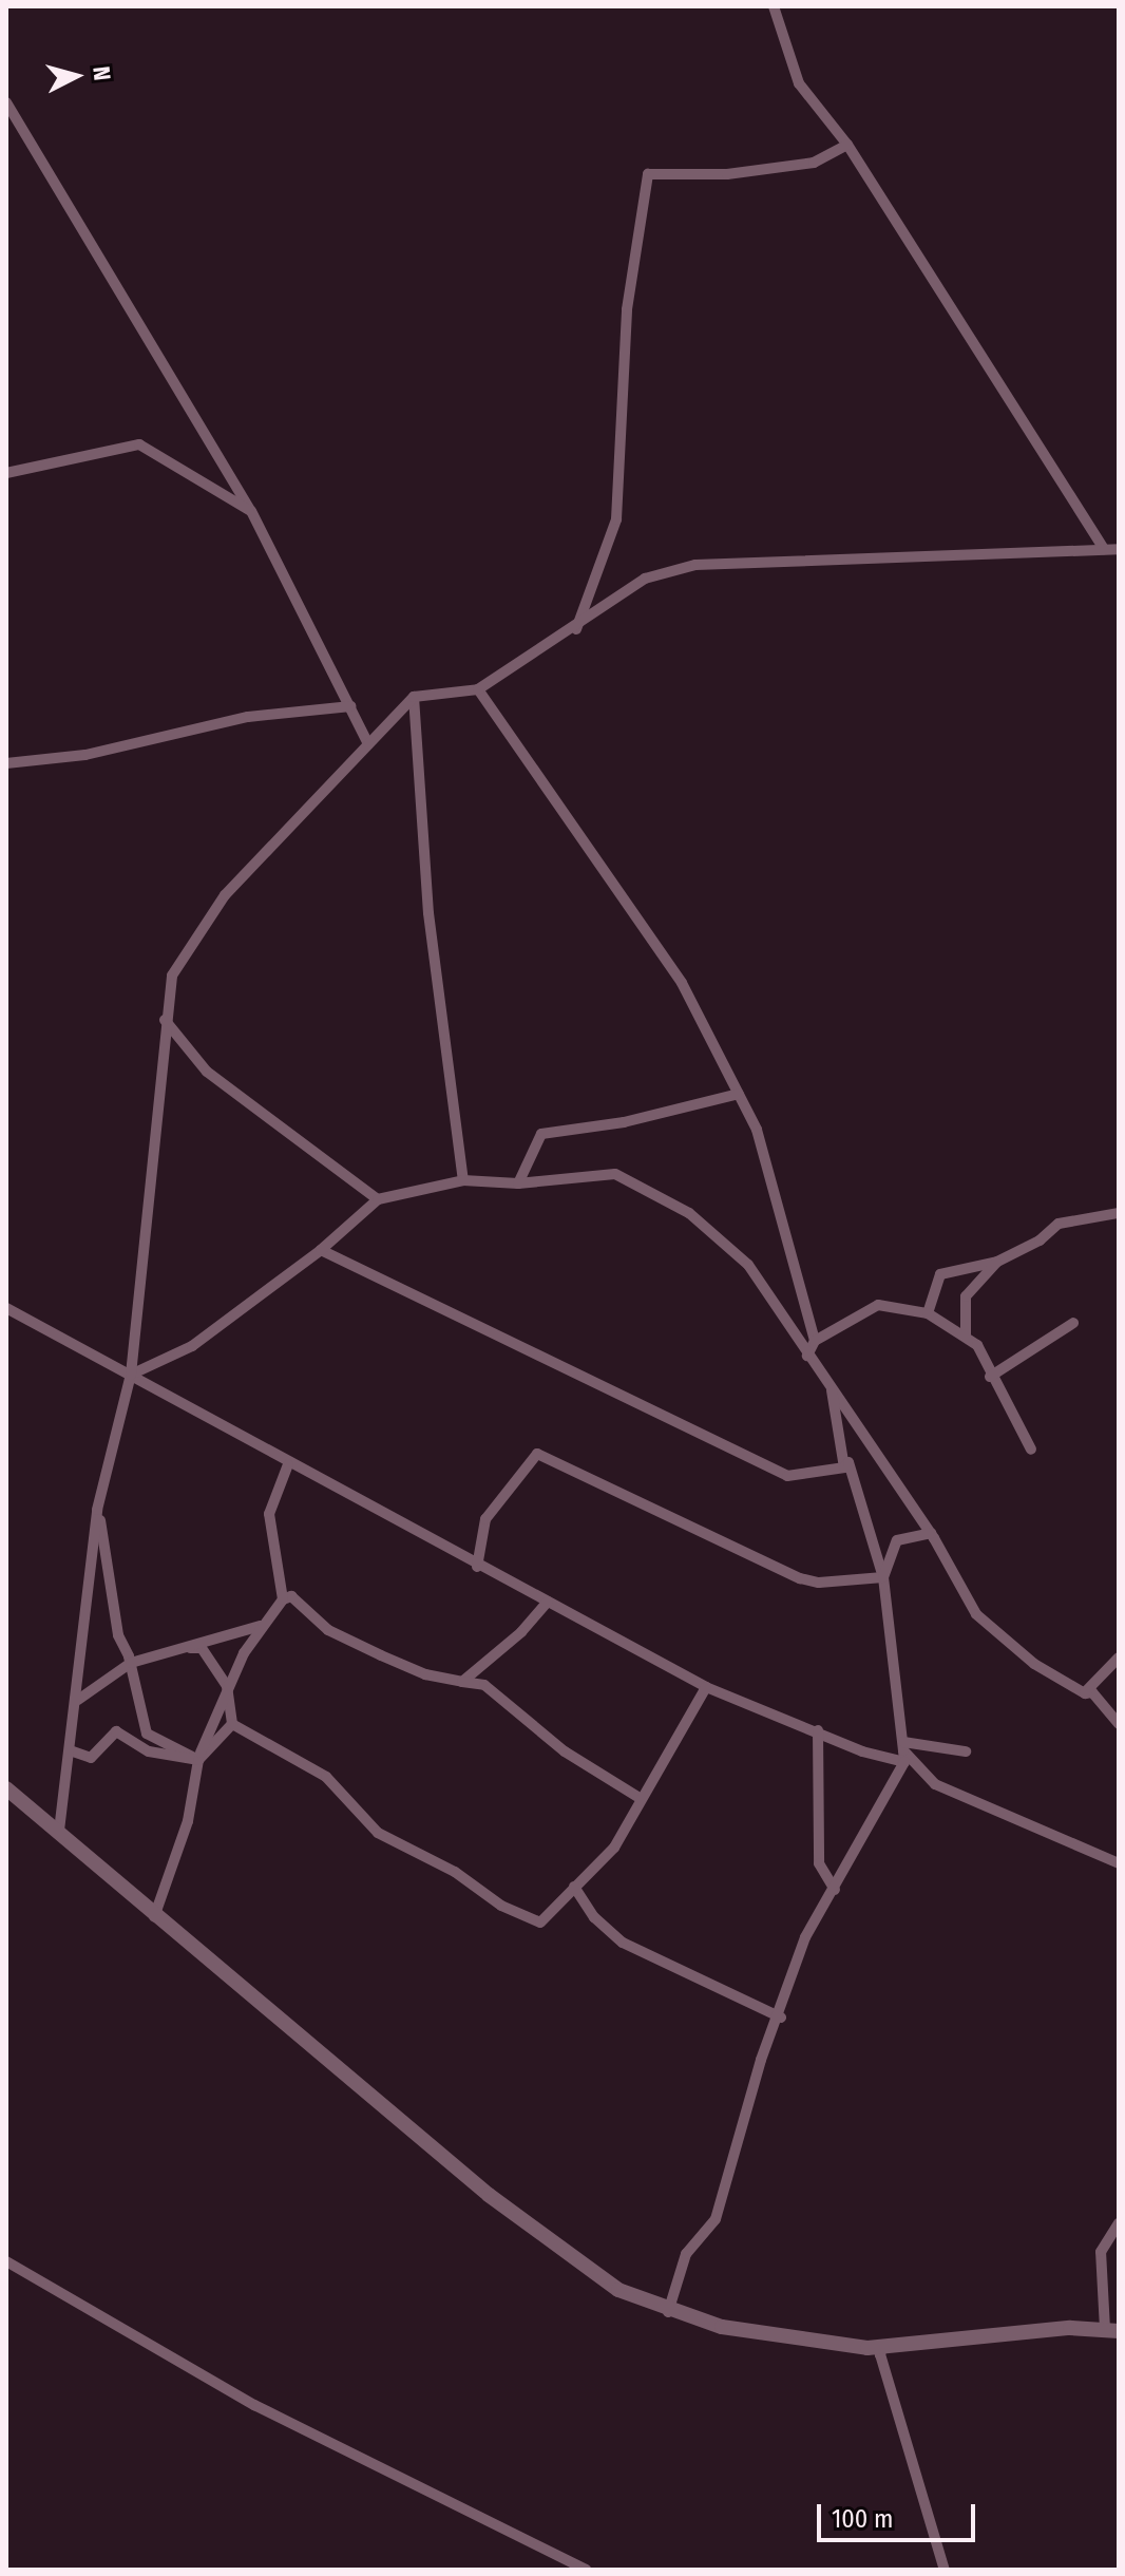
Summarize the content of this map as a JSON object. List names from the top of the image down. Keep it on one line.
{"scale_bar":"100 m","north":"right"}
